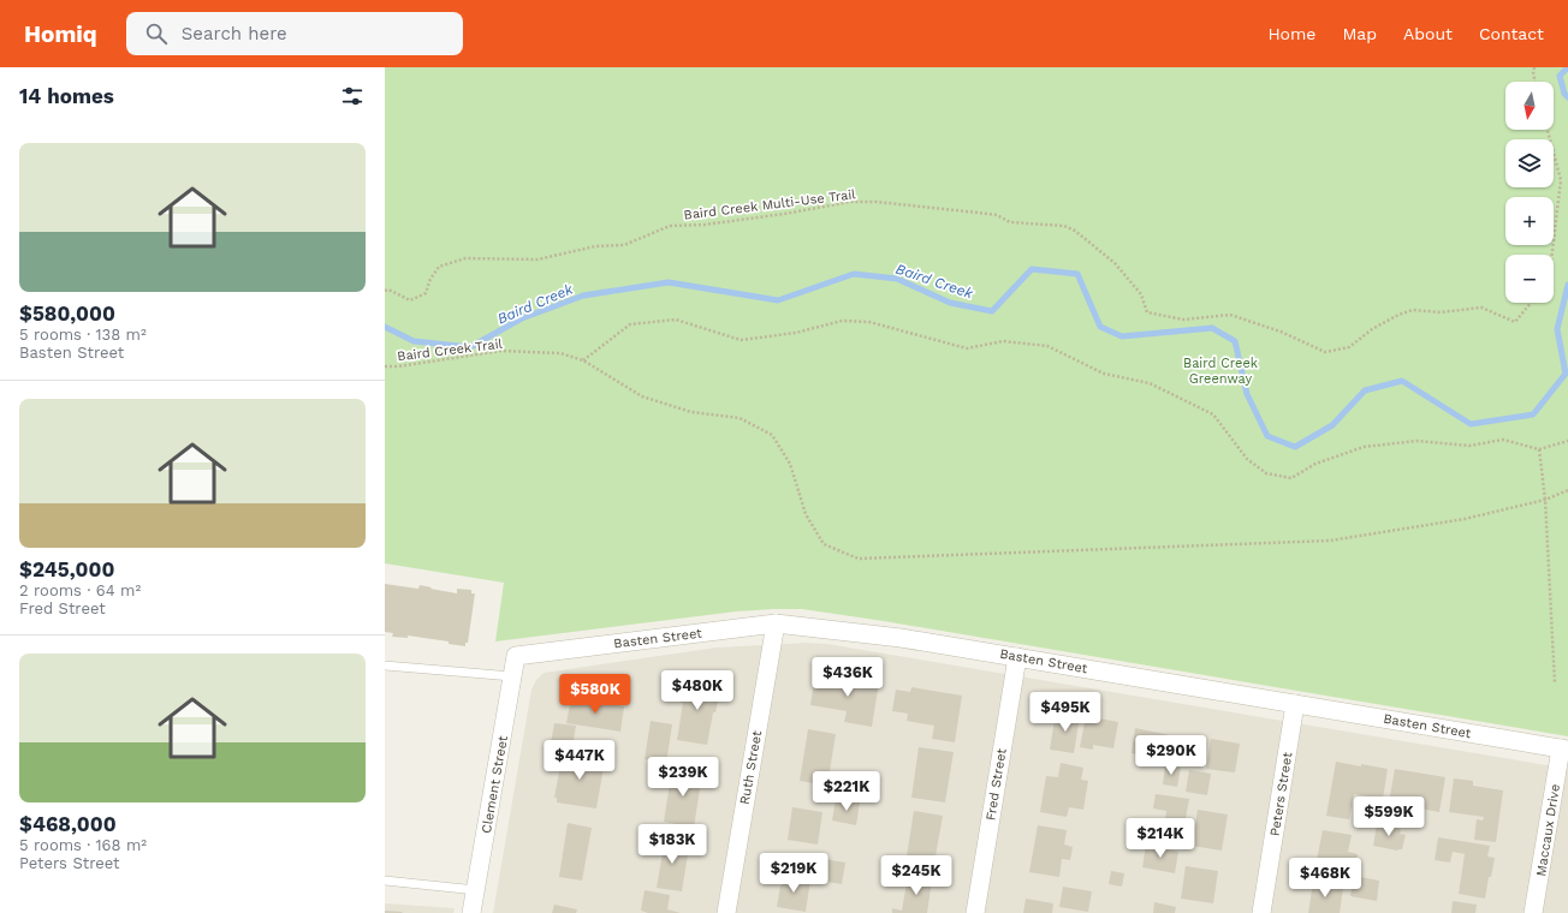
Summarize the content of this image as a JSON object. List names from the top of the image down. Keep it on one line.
{"streets":{"street":["Basten Street","Ruth Street","Clement Street","Fred Street","Peters Street","Maccaux Drive"],"path":["Baird Creek Multi-Use Trail","Baird Creek Trail"]},"crossings":[["Basten Street","Ruth Street"],["Basten Street","Clement Street"],["Basten Street","Fred Street"],["Basten Street","Peters Street"],["Basten Street","Maccaux Drive"]],"water":["Baird Creek"],"parks":["Baird Creek Greenway"],"north":"bottom","page":{"header":"Homiq","search":"Search here","nav":["Home","Map","About","Contact"],"heading":"14 homes","map_buttons":["+","−"],"list":[{"name":"$580,000","note":"5 rooms · 138 m² · Basten Street"},{"name":"$245,000","note":"2 rooms · 64 m² · Fred Street"},{"name":"$468,000","note":"5 rooms · 168 m² · Peters Street"}],"price":["$436K","$480K","$580K","$495K","$290K","$447K","$239K","$221K","$599K","$214K","$183K","$219K","$245K","$468K"]}}
